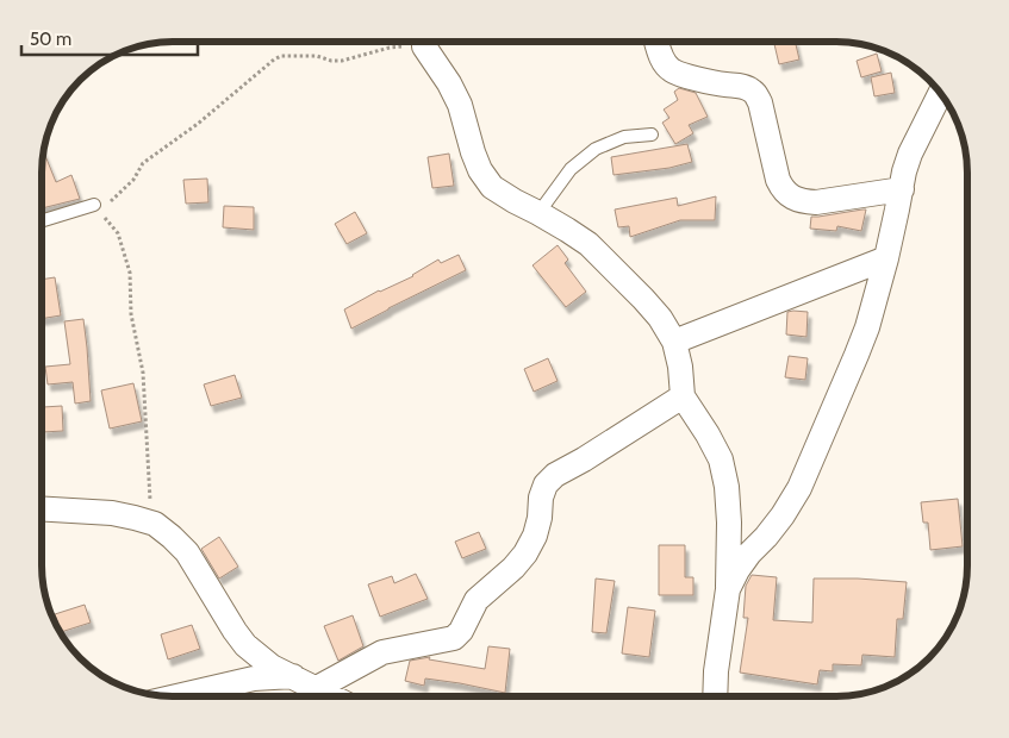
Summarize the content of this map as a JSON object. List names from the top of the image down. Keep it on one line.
{"scale_bar":"50 m"}
